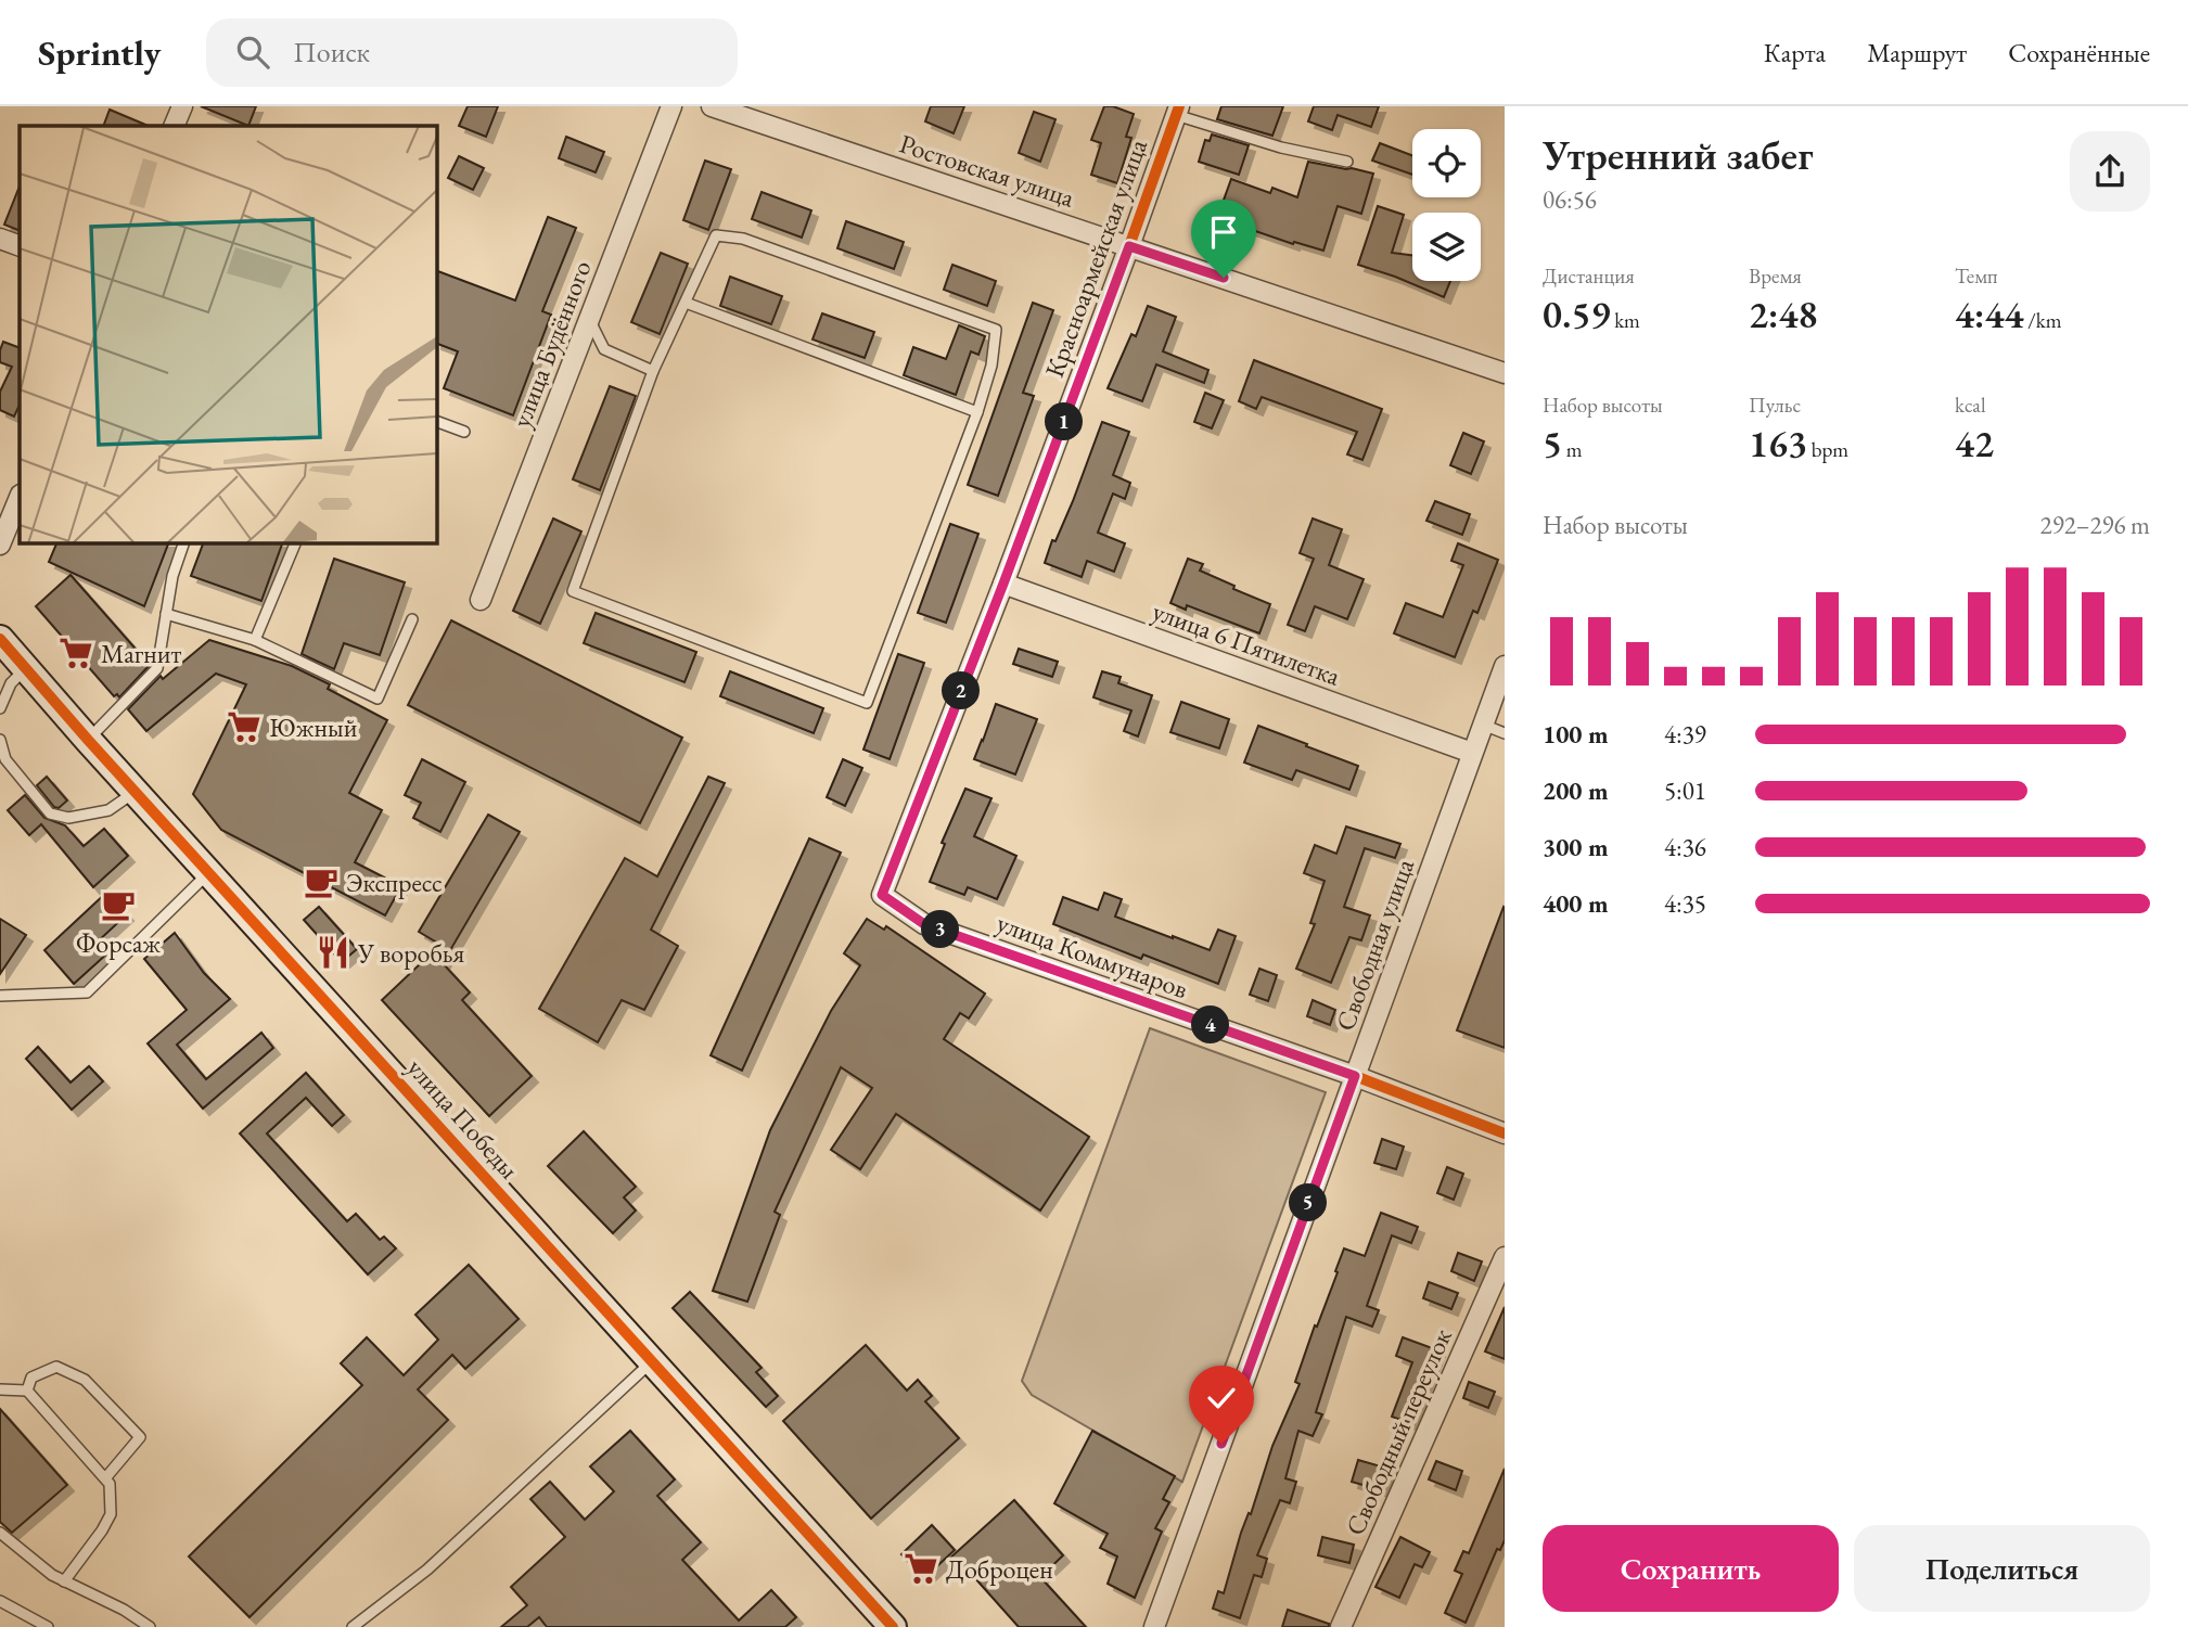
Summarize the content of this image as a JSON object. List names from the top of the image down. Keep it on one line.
{"streets":{"street":["Ростовская улица","Красноармейская улица","улица Будённого","улица 6 Пятилетка","Свободная улица","улица Коммунаров","улица Победы","Свободный переулок"]},"crossings":[["Ростовская улица","Красноармейская улица"],["Красноармейская улица","улица 6 Пятилетка"],["Красноармейская улица","улица Коммунаров"],["улица 6 Пятилетка","Свободная улица"],["Свободная улица","улица Коммунаров"]],"places":{"supermarket":["Магнит","Южный","Доброцен"],"cafe":["Экспресс","Форсаж"],"restaurant":["У воробья"]},"page":{"header":"Sprintly","search":"Поиск","nav":["Карта","Маршрут","Сохранённые"],"heading":["Утренний забег","06:56"],"stats":[["Дистанция","0.59 km"],["Время","2:48"],["Темп","4:44 /km"],["Набор высоты","5 m"],["Пульс","163 bpm"],["kcal","42"]],"pins":["1","2","3","4","5"],"chart":["Набор высоты","292–296 m"],"list":[{"name":"100 m","note":"4:39"},{"name":"200 m","note":"5:01"},{"name":"300 m","note":"4:36"},{"name":"400 m","note":"4:35"}],"buttons":["Сохранить","Поделиться"]}}
